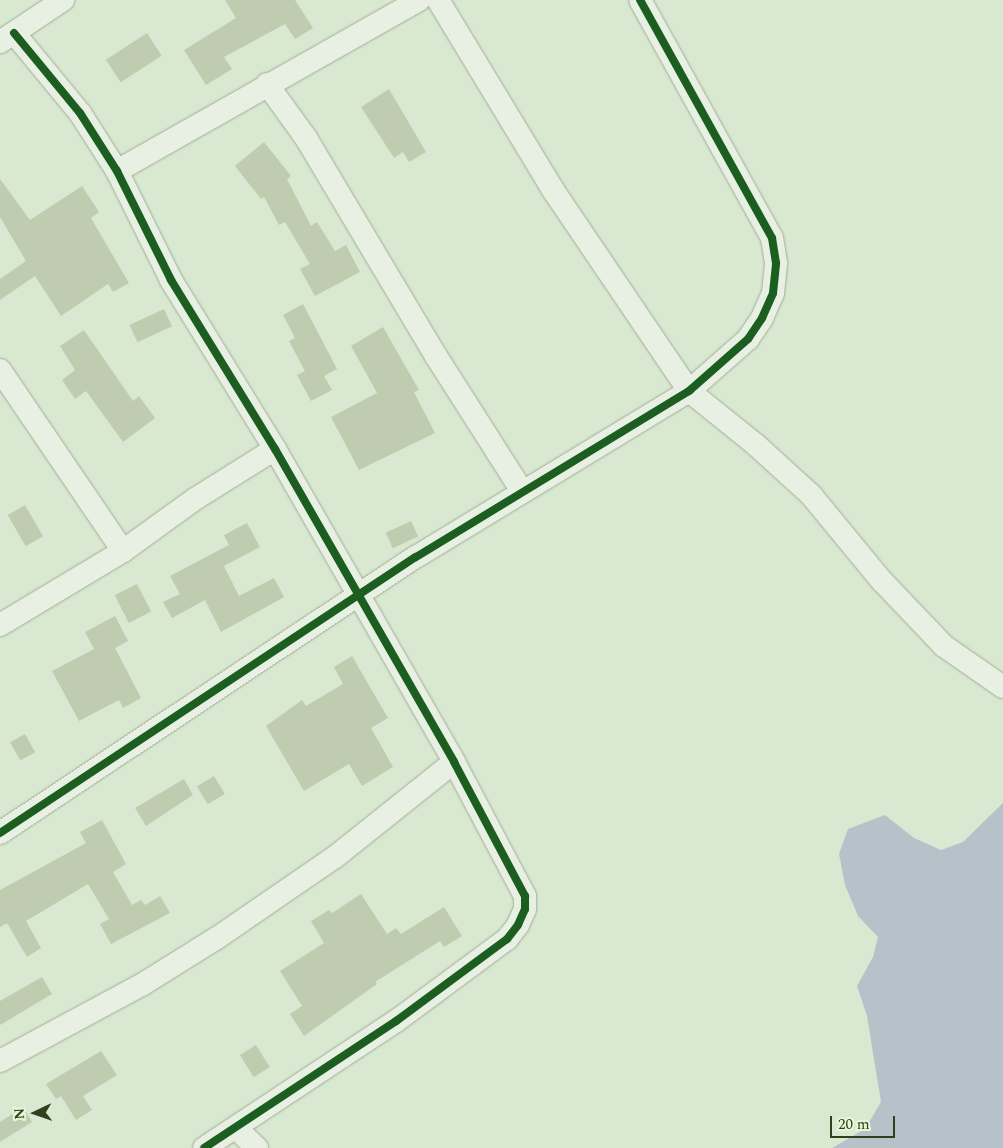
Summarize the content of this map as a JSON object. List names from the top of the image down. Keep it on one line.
{"scale_bar":"20 m","north":"left"}
